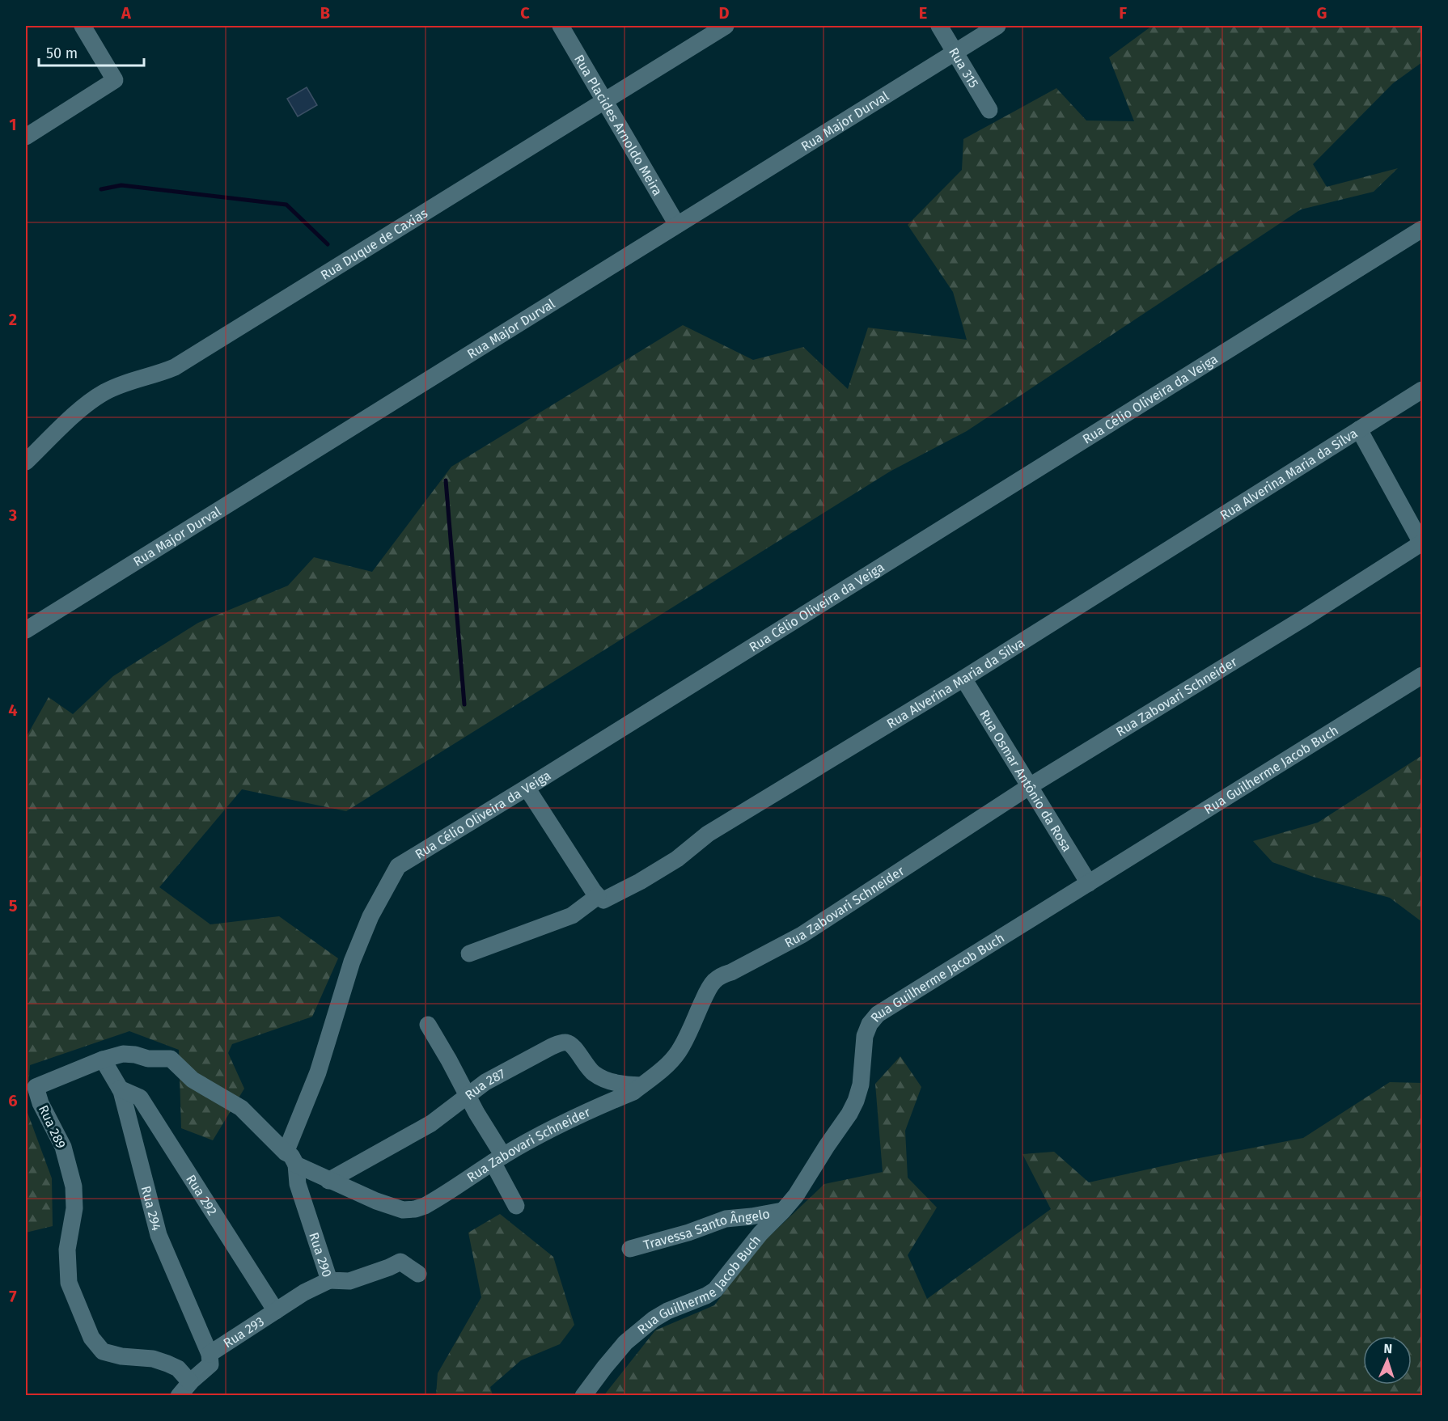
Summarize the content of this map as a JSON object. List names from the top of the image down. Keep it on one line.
{"streets":{"street":["Rua 315","Rua Major Durval","Rua Placides Arnoldo Meira","Rua Duque de Caxias","Rua Célio Oliveira da Veiga","Rua Alverina Maria da Silva","Rua Zabovari Schneider","Rua Guilherme Jacob Buch","Rua Osmar Antônio da Rosa","Rua 287","Rua 289","Rua 292","Rua 294","Travessa Santo Ângelo","Rua 290","Rua 293"]},"crossings":[["Rua 315","Rua Major Durval"],["Rua Major Durval","Rua Placides Arnoldo Meira"],["Rua Placides Arnoldo Meira","Rua Duque de Caxias"],["Rua Célio Oliveira da Veiga","Rua Zabovari Schneider"],["Rua Célio Oliveira da Veiga","Rua 289"],["Rua Célio Oliveira da Veiga","Rua 290"],["Rua Alverina Maria da Silva","Rua Osmar Antônio da Rosa"],["Rua Zabovari Schneider","Rua Osmar Antônio da Rosa"],["Rua Zabovari Schneider","Rua 287"],["Rua Zabovari Schneider","Rua 289"],["Rua Zabovari Schneider","Rua 290"],["Rua Guilherme Jacob Buch","Rua Osmar Antônio da Rosa"],["Rua Guilherme Jacob Buch","Travessa Santo Ângelo"],["Rua 289","Rua 294"],["Rua 289","Rua 290"],["Rua 292","Rua 294"],["Rua 292","Rua 293"],["Rua 294","Rua 293"],["Rua 290","Rua 293"]],"scale_bar":"50 m","north":"top","grid":{"columns":["A","B","C","D","E","F","G"],"rows":["1","2","3","4","5","6","7"]}}
